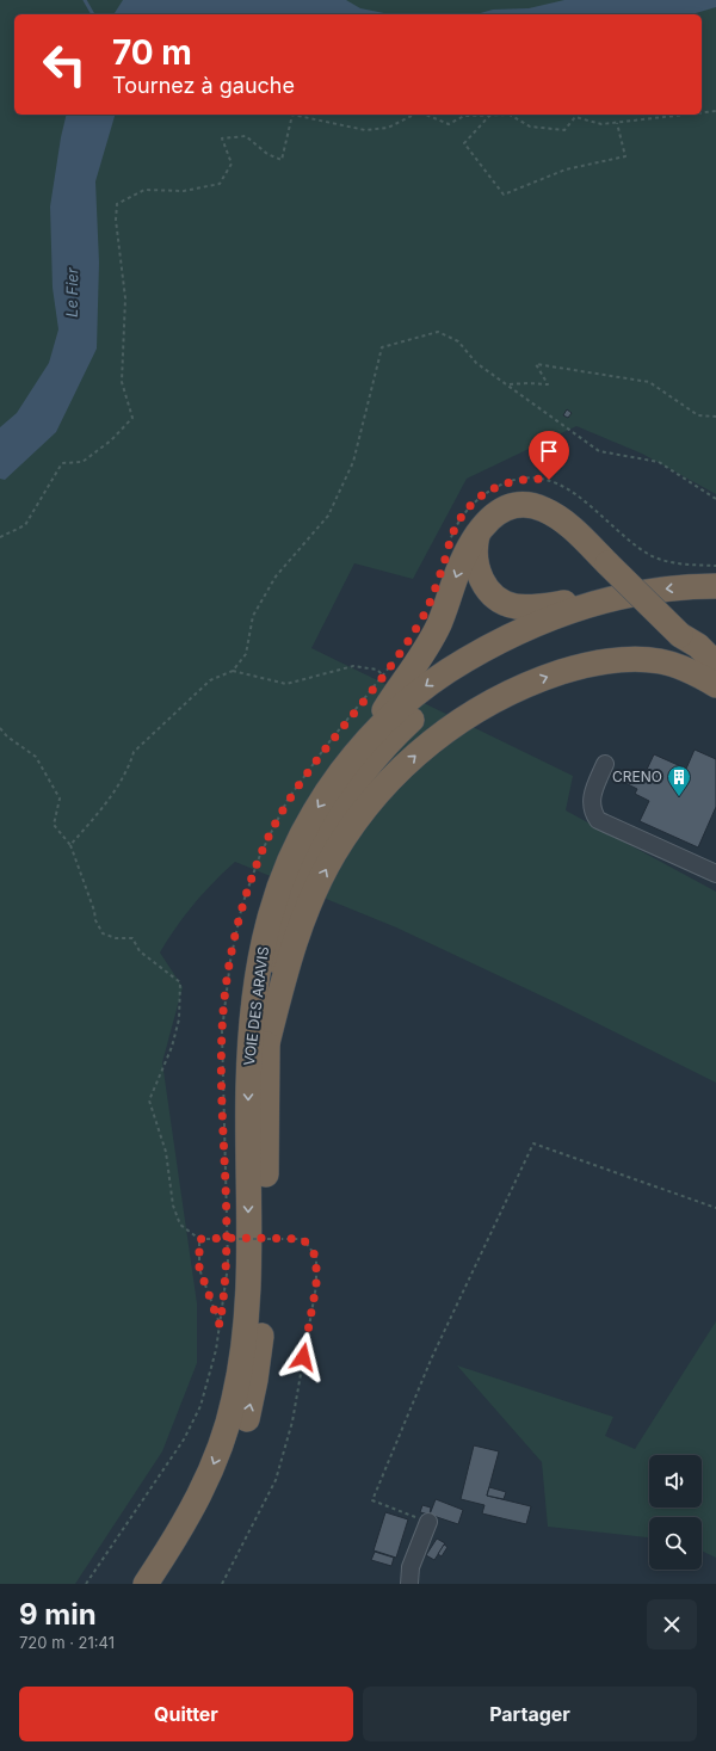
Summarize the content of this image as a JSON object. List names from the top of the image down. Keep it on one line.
{"streets":{"highway":["VOIE DES ARAVIS"]},"water":["Le Fier"],"places":{"building":["CRENO"]},"page":{"turn":["70 m","Tournez à gauche"],"heading":["9 min","720 m · 21:41"],"buttons":["Quitter","Partager"]}}
